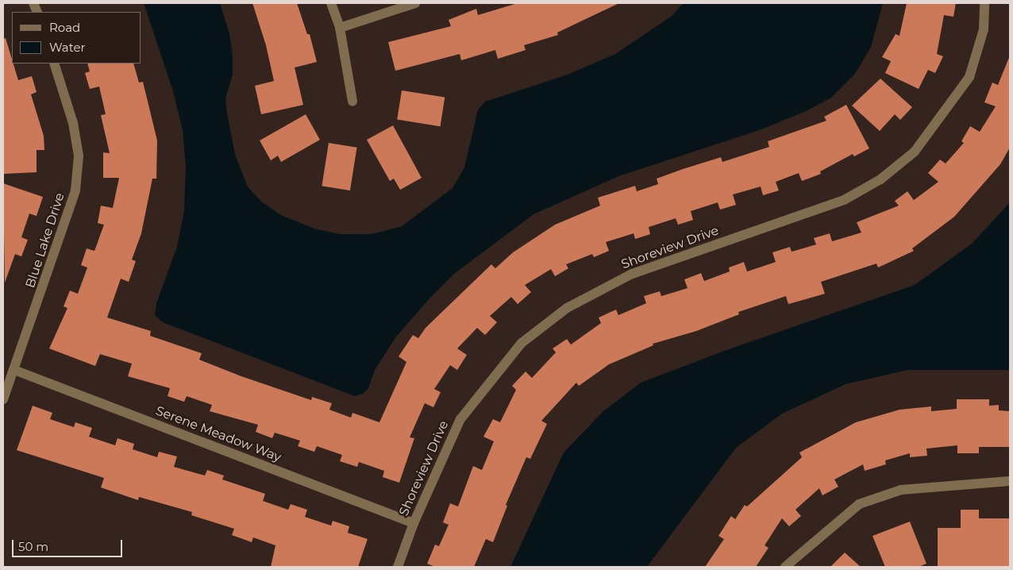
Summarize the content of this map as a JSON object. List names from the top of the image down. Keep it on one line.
{"streets":{"street":["Blue Lake Drive","Shoreview Drive","Serene Meadow Way"]},"crossings":[["Blue Lake Drive","Serene Meadow Way"],["Shoreview Drive","Serene Meadow Way"]],"legend":["Road","Water"],"scale_bar":"50 m"}
